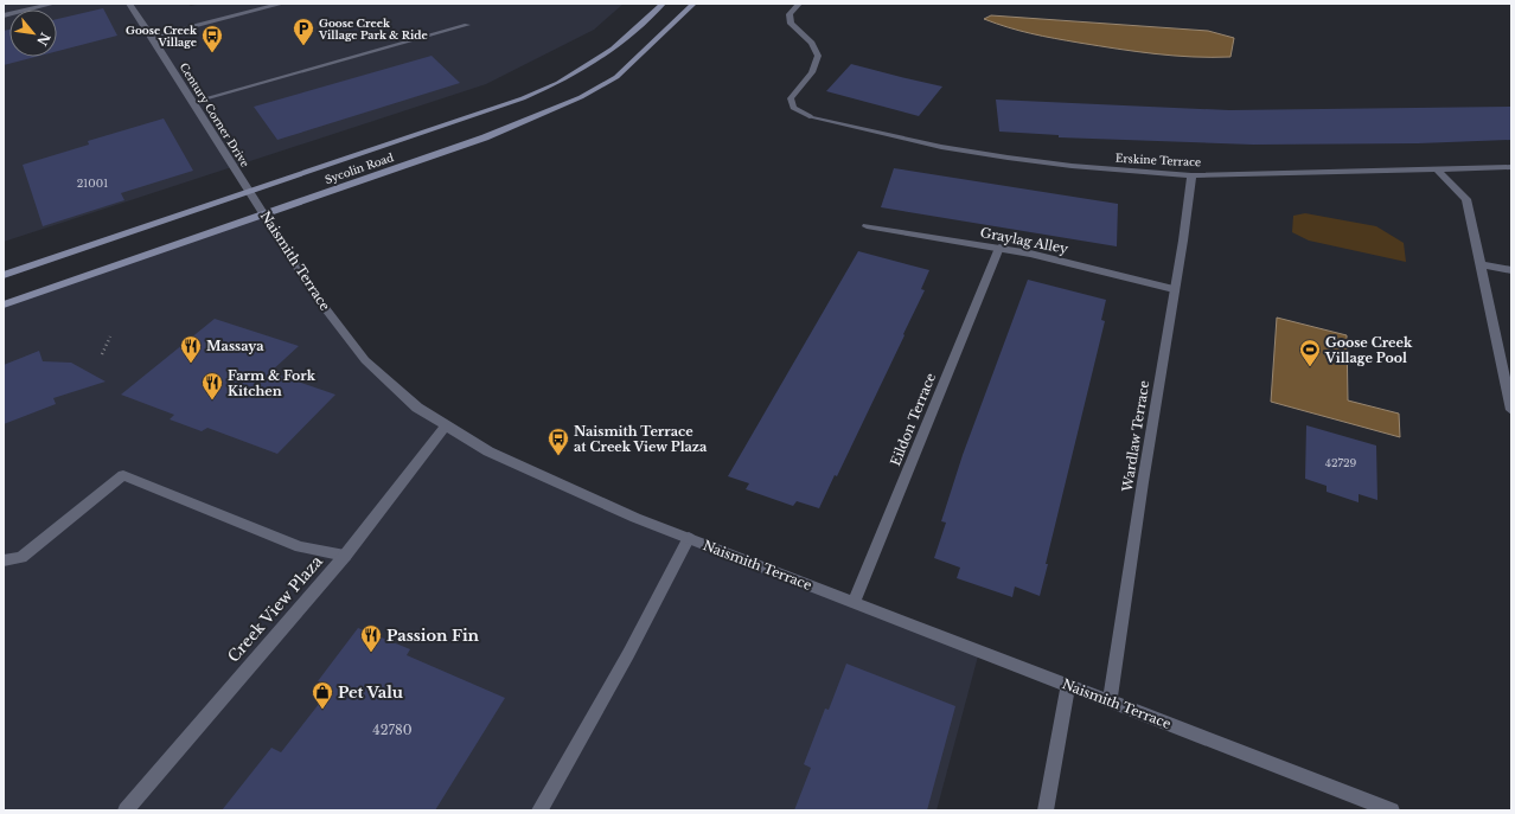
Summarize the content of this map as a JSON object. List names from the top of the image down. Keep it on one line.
{"streets":{"main road":["Sycolin Road"],"street":["Century Corner Drive","Erskine Terrace","Graylag Alley","Naismith Terrace","Eildon Terrace","Wardlaw Terrace","Creek View Plaza"]},"crossings":[["Century Corner Drive","Sycolin Road"],["Century Corner Drive","Naismith Terrace"],["Erskine Terrace","Wardlaw Terrace"],["Sycolin Road","Naismith Terrace"],["Graylag Alley","Eildon Terrace"],["Graylag Alley","Wardlaw Terrace"],["Naismith Terrace","Eildon Terrace"],["Naismith Terrace","Wardlaw Terrace"],["Naismith Terrace","Creek View Plaza"]],"places":{"parking":["Goose Creek Village Park & Ride"],"bus stop":["Goose Creek Village","Naismith Terrace at Creek View Plaza"],"restaurant":["Massaya","Farm & Fork Kitchen","Passion Fin"],"sports":["Goose Creek Village Pool"],"shop":["Pet Valu"]},"house_numbers":["21001","42729","42780"],"north":"bottom right"}
